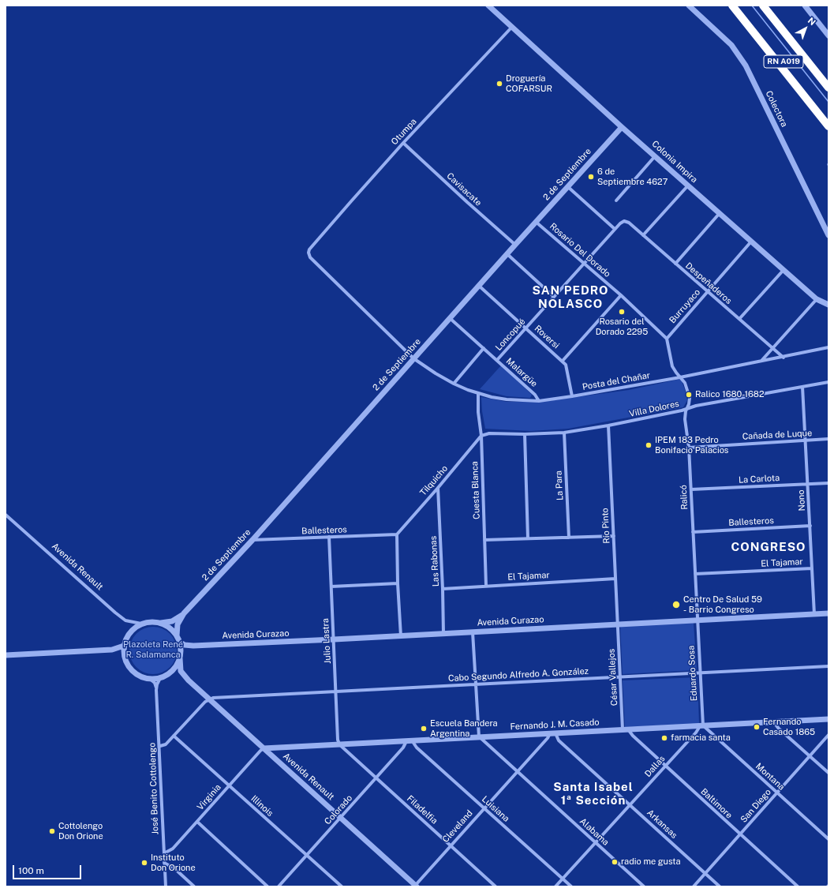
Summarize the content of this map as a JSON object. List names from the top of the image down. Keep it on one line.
{"streets":{"highway":["RN A019"],"street":["Colectora","Otumpa","Colonia Impira","2 de Septiembre","Cavisacate","Rosario Del Dorado","Despeñaderos","Burruyaco","Loncopué","Roversi","Malargüe","Posta del Chañar","Villa Dolores","Cañada de Luque","La Carlota","Tilquicho","La Para","Cuesta Blanca","Ralicó","Nono","Ballesteros","Río Pinto","Las Rabonas","El Tajamar","Avenida Renault","Avenida Curazao","Julio Lastra","Eduardo Sosa","Cabo Segundo Alfredo A. González","César Vallejos","Fernando J. M. Casado","Dallas","Montana","José Benito Cottolengo","Virginia","Baltimore","Illinois","San Diego","Luisiana","Colorado","Filadelfia","Arkansas","Cleveland","Alabama"]},"crossings":[["Otumpa","Colonia Impira"],["Otumpa","Cavisacate"],["Otumpa","Posta del Chañar"],["Colonia Impira","2 de Septiembre"],["Colonia Impira","Burruyaco"],["2 de Septiembre","Cavisacate"],["2 de Septiembre","Rosario Del Dorado"],["2 de Septiembre","Roversi"],["2 de Septiembre","Malargüe"],["2 de Septiembre","Posta del Chañar"],["2 de Septiembre","Ballesteros"],["2 de Septiembre","Avenida Renault"],["2 de Septiembre","Avenida Curazao"],["2 de Septiembre","José Benito Cottolengo"],["Rosario Del Dorado","Burruyaco"],["Rosario Del Dorado","Loncopué"],["Despeñaderos","Burruyaco"],["Despeñaderos","Loncopué"],["Despeñaderos","Posta del Chañar"],["Loncopué","Roversi"],["Loncopué","Malargüe"],["Loncopué","Posta del Chañar"],["Roversi","Posta del Chañar"],["Malargüe","Posta del Chañar"],["Posta del Chañar","Cuesta Blanca"],["Posta del Chañar","Ralicó"],["Villa Dolores","Tilquicho"],["Villa Dolores","La Para"],["Villa Dolores","Cuesta Blanca"],["Villa Dolores","Ralicó"],["Villa Dolores","Nono"],["Villa Dolores","Río Pinto"],["Cañada de Luque","Ralicó"],["Cañada de Luque","Nono"],["La Carlota","Ralicó"],["La Carlota","Nono"],["Tilquicho","Cuesta Blanca"],["Tilquicho","Ballesteros"],["Tilquicho","Las Rabonas"],["Cuesta Blanca","El Tajamar"],["Ralicó","Ballesteros"],["Ralicó","El Tajamar"],["Ralicó","Avenida Curazao"],["Ralicó","Eduardo Sosa"],["Nono","Ballesteros"],["Nono","El Tajamar"],["Nono","Avenida Curazao"],["Ballesteros","Julio Lastra"],["Río Pinto","El Tajamar"],["Río Pinto","Avenida Curazao"],["Río Pinto","César Vallejos"],["Las Rabonas","El Tajamar"],["Las Rabonas","Avenida Curazao"],["Avenida Renault","Avenida Curazao"],["Avenida Renault","Cabo Segundo Alfredo A. González"],["Avenida Renault","Fernando J. M. Casado"],["Avenida Renault","José Benito Cottolengo"],["Avenida Renault","Virginia"],["Avenida Renault","Colorado"],["Avenida Renault","Cleveland"],["Avenida Curazao","Julio Lastra"],["Avenida Curazao","Eduardo Sosa"],["Avenida Curazao","César Vallejos"],["Avenida Curazao","José Benito Cottolengo"],["Julio Lastra","Cabo Segundo Alfredo A. González"],["Julio Lastra","Fernando J. M. Casado"],["Julio Lastra","Filadelfia"],["Eduardo Sosa","Cabo Segundo Alfredo A. González"],["Eduardo Sosa","Fernando J. M. Casado"],["Eduardo Sosa","Dallas"],["Eduardo Sosa","Montana"],["Cabo Segundo Alfredo A. González","César Vallejos"],["César Vallejos","Fernando J. M. Casado"],["César Vallejos","Baltimore"],["Fernando J. M. Casado","Dallas"],["Fernando J. M. Casado","Montana"],["Fernando J. M. Casado","Virginia"],["Fernando J. M. Casado","Baltimore"],["Fernando J. M. Casado","Luisiana"],["Fernando J. M. Casado","Colorado"],["Fernando J. M. Casado","Filadelfia"],["Fernando J. M. Casado","Arkansas"],["Fernando J. M. Casado","Cleveland"],["Fernando J. M. Casado","Alabama"],["Dallas","Montana"],["Dallas","Baltimore"],["Dallas","Luisiana"],["Dallas","Arkansas"],["Dallas","Alabama"],["Montana","San Diego"],["José Benito Cottolengo","Virginia"],["Virginia","Illinois"],["Baltimore","San Diego"],["Illinois","Colorado"],["San Diego","Arkansas"],["Luisiana","Colorado"],["Luisiana","Cleveland"],["Colorado","Filadelfia"],["Filadelfia","Cleveland"],["Cleveland","Alabama"]],"districts":["SAN PEDRO NOLASCO","CONGRESO","Santa Isabel 1ª Sección"],"parks":["Plazoleta René R. Salamanca"],"places":["Droguería COFARSUR","6 de Septiembre 4627","Rosario del Dorado 2295","Ralico 1680-1682","IPEM 183 Pedro Bonifacio Palacios","Centro De Salud 59 - Barrio Congreso","Fernando Casado 1865","Escuela Bandera Argentina","farmacia santa","Cottolengo Don Orione","radio me gusta","Instituto Don Orione"],"scale_bar":"100 m","north":"top right"}
